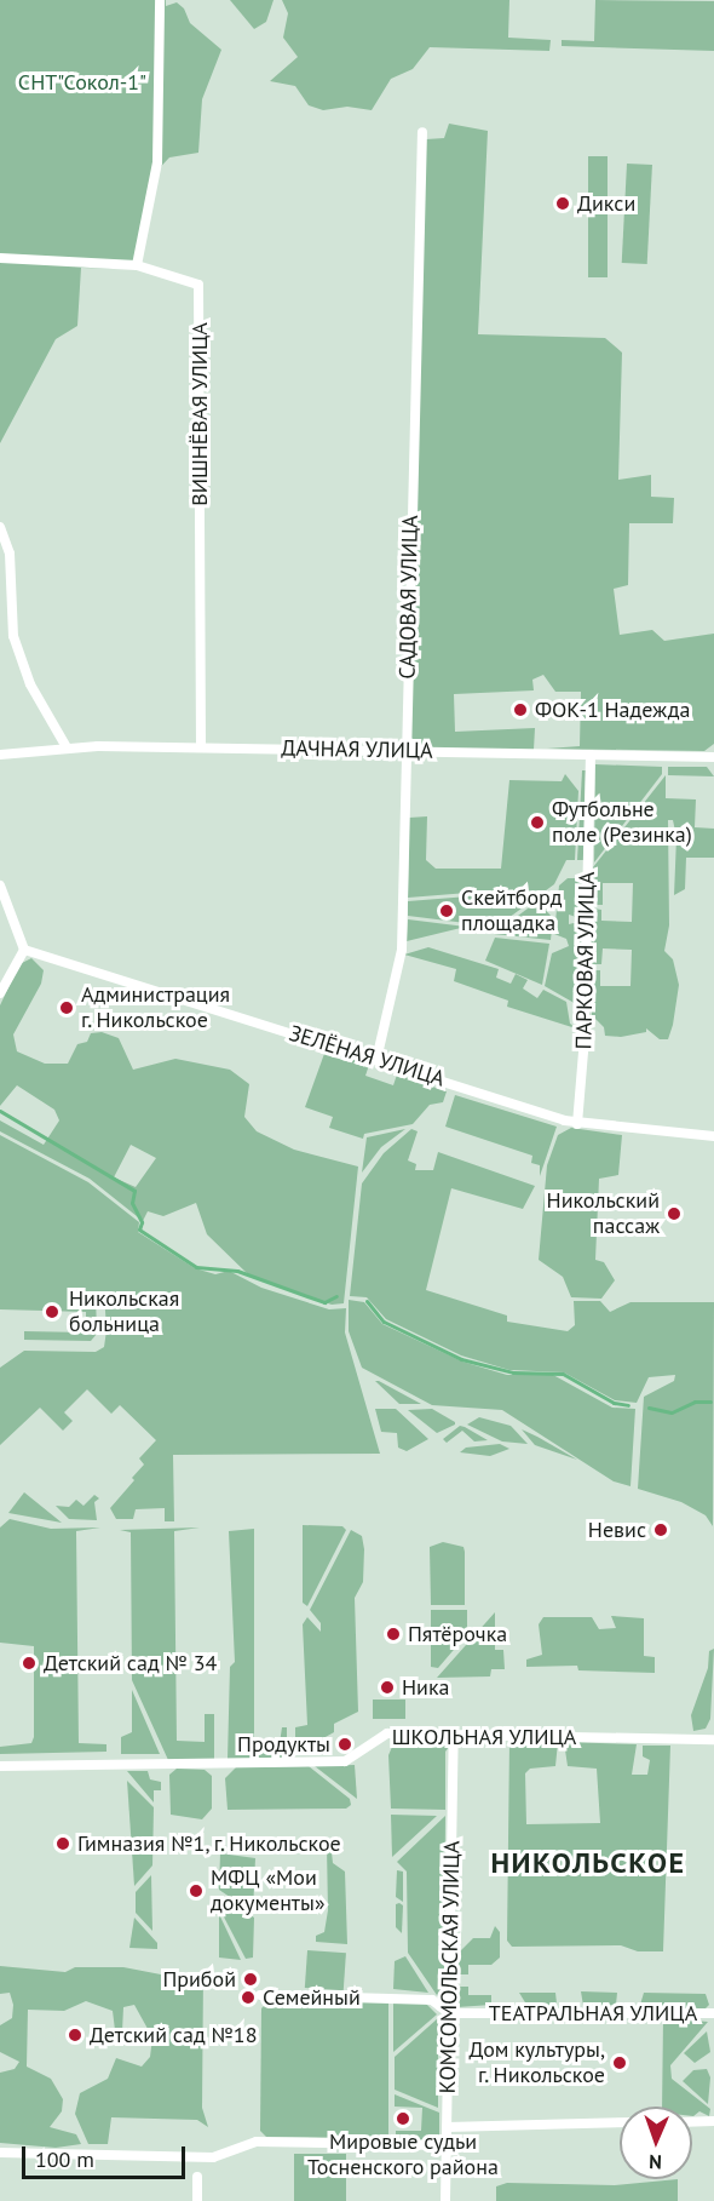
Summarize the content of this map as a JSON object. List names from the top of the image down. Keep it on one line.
{"streets":{"street":["ВИШНЁВАЯ УЛИЦА","САДОВАЯ УЛИЦА","ДАЧНАЯ УЛИЦА","ПАРКОВАЯ УЛИЦА","ЗЕЛЁНАЯ УЛИЦА","ШКОЛЬНАЯ УЛИЦА","КОМСОМОЛЬСКАЯ УЛИЦА","ТЕАТРАЛЬНАЯ УЛИЦА"]},"crossings":[["ВИШНЁВАЯ УЛИЦА","ДАЧНАЯ УЛИЦА"],["САДОВАЯ УЛИЦА","ДАЧНАЯ УЛИЦА"],["САДОВАЯ УЛИЦА","ЗЕЛЁНАЯ УЛИЦА"],["ДАЧНАЯ УЛИЦА","ПАРКОВАЯ УЛИЦА"],["ПАРКОВАЯ УЛИЦА","ЗЕЛЁНАЯ УЛИЦА"],["ШКОЛЬНАЯ УЛИЦА","КОМСОМОЛЬСКАЯ УЛИЦА"],["КОМСОМОЛЬСКАЯ УЛИЦА","ТЕАТРАЛЬНАЯ УЛИЦА"]],"districts":["НИКОЛЬСКОЕ"],"parks":["СНТ\"Сокол-1\""],"places":["Дикси","ФОК-1 Надежда","Футбольне поле (Резинка)","Скейтборд площадка","Администрация г. Никольское","Никольский пассаж","Никольская больница","Невис","Пятёрочка","Детский сад № 34","Ника","Продукты","Гимназия №1, г. Никольское","МФЦ «Мои документы»","Прибой","Семейный","Детский сад №18","Дом культуры, г. Никольское","Мировые судьи Тосненского района"],"scale_bar":"100 m","north":"bottom"}
